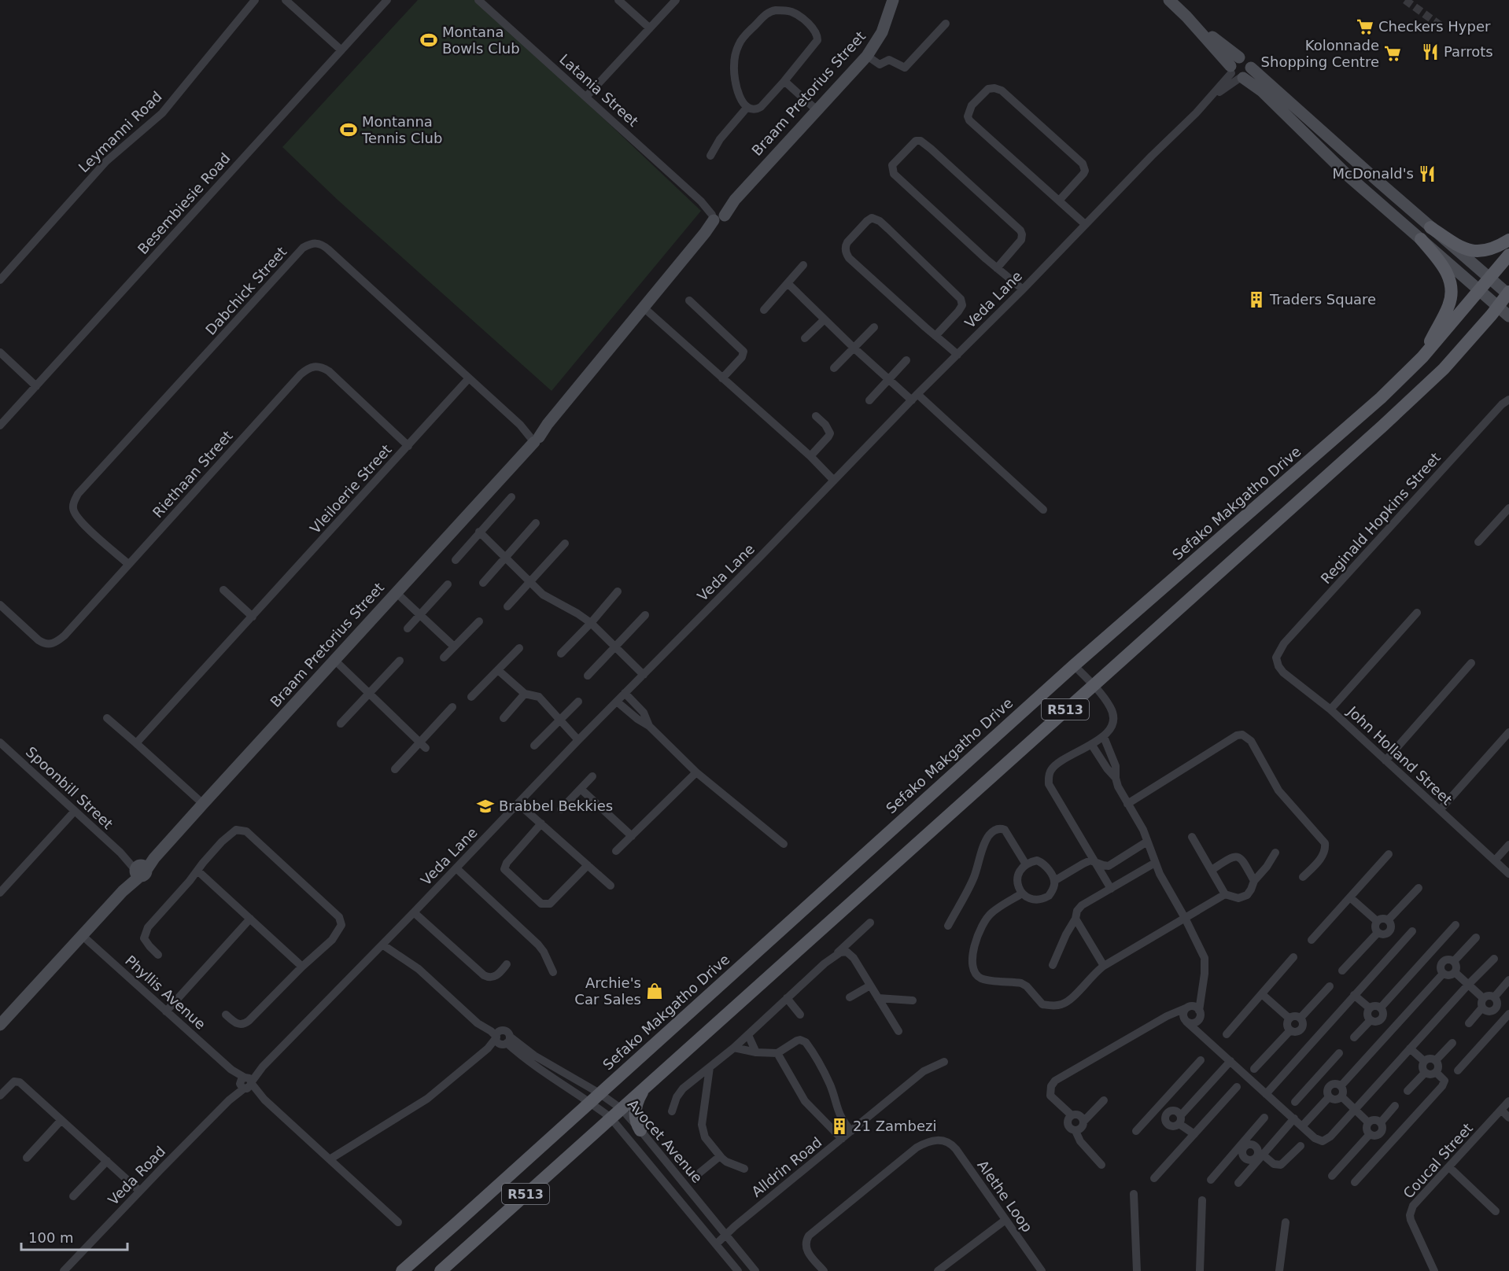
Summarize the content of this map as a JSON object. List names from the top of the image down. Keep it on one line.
{"streets":{"main road":["Sefako Makgatho Drive","R513"],"street":["Latania Street","Braam Pretorius Street","Leymanni Road","Besembiesie Road","Dabchick Street","Veda Lane","Riethaan Street","Vleiloerie Street","Reginald Hopkins Street","John Holland Street","Spoonbill Street","Phyllis Avenue","Avocet Avenue","Coucal Street","Alldrin Road","Veda Road","Alethe Loop"]},"crossings":[["Latania Street","Braam Pretorius Street"],["Braam Pretorius Street","Dabchick Street"],["Braam Pretorius Street","Spoonbill Street"],["Braam Pretorius Street","Phyllis Avenue"],["Dabchick Street","Riethaan Street"],["Dabchick Street","Vleiloerie Street"],["Veda Lane","Veda Road"],["Riethaan Street","Vleiloerie Street"],["Sefako Makgatho Drive","Avocet Avenue"],["Reginald Hopkins Street","John Holland Street"],["R513","Avocet Avenue"],["Phyllis Avenue","Veda Road"],["Avocet Avenue","Alldrin Road"]],"places":{"supermarket":["Checkers Hyper","Kolonnade Shopping Centre"],"sports":["Montana Bowls Club","Montanna Tennis Club"],"restaurant":["Parrots","McDonald's"],"building":["Traders Square","21 Zambezi"],"school or university":["Brabbel Bekkies"],"shop":["Archie's Car Sales"]},"scale_bar":"100 m"}
